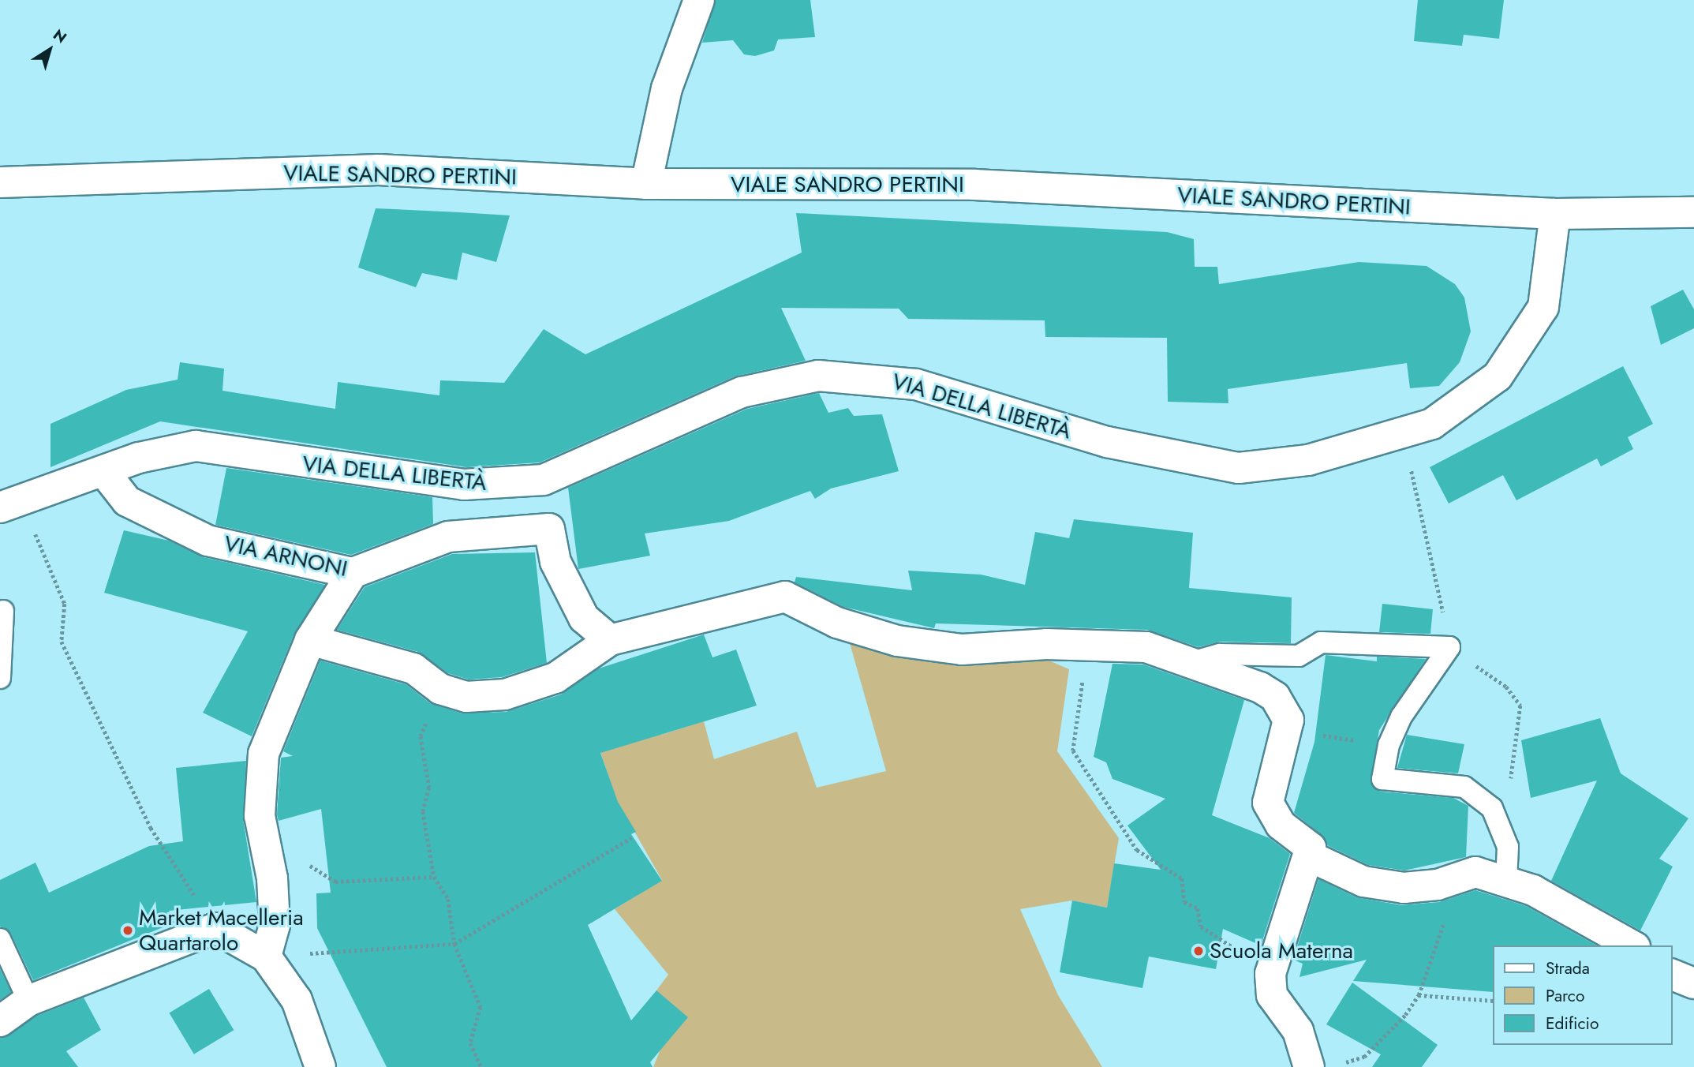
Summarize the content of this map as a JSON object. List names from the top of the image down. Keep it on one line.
{"streets":{"street":["VIALE SANDRO PERTINI","VIA DELLA LIBERTÀ","VIA ARNONI"]},"crossings":[["VIALE SANDRO PERTINI","VIA DELLA LIBERTÀ"],["VIA DELLA LIBERTÀ","VIA ARNONI"]],"places":["Market Macelleria Quartarolo","Scuola Materna"],"legend":["Strada","Parco","Edificio"],"north":"top right"}
